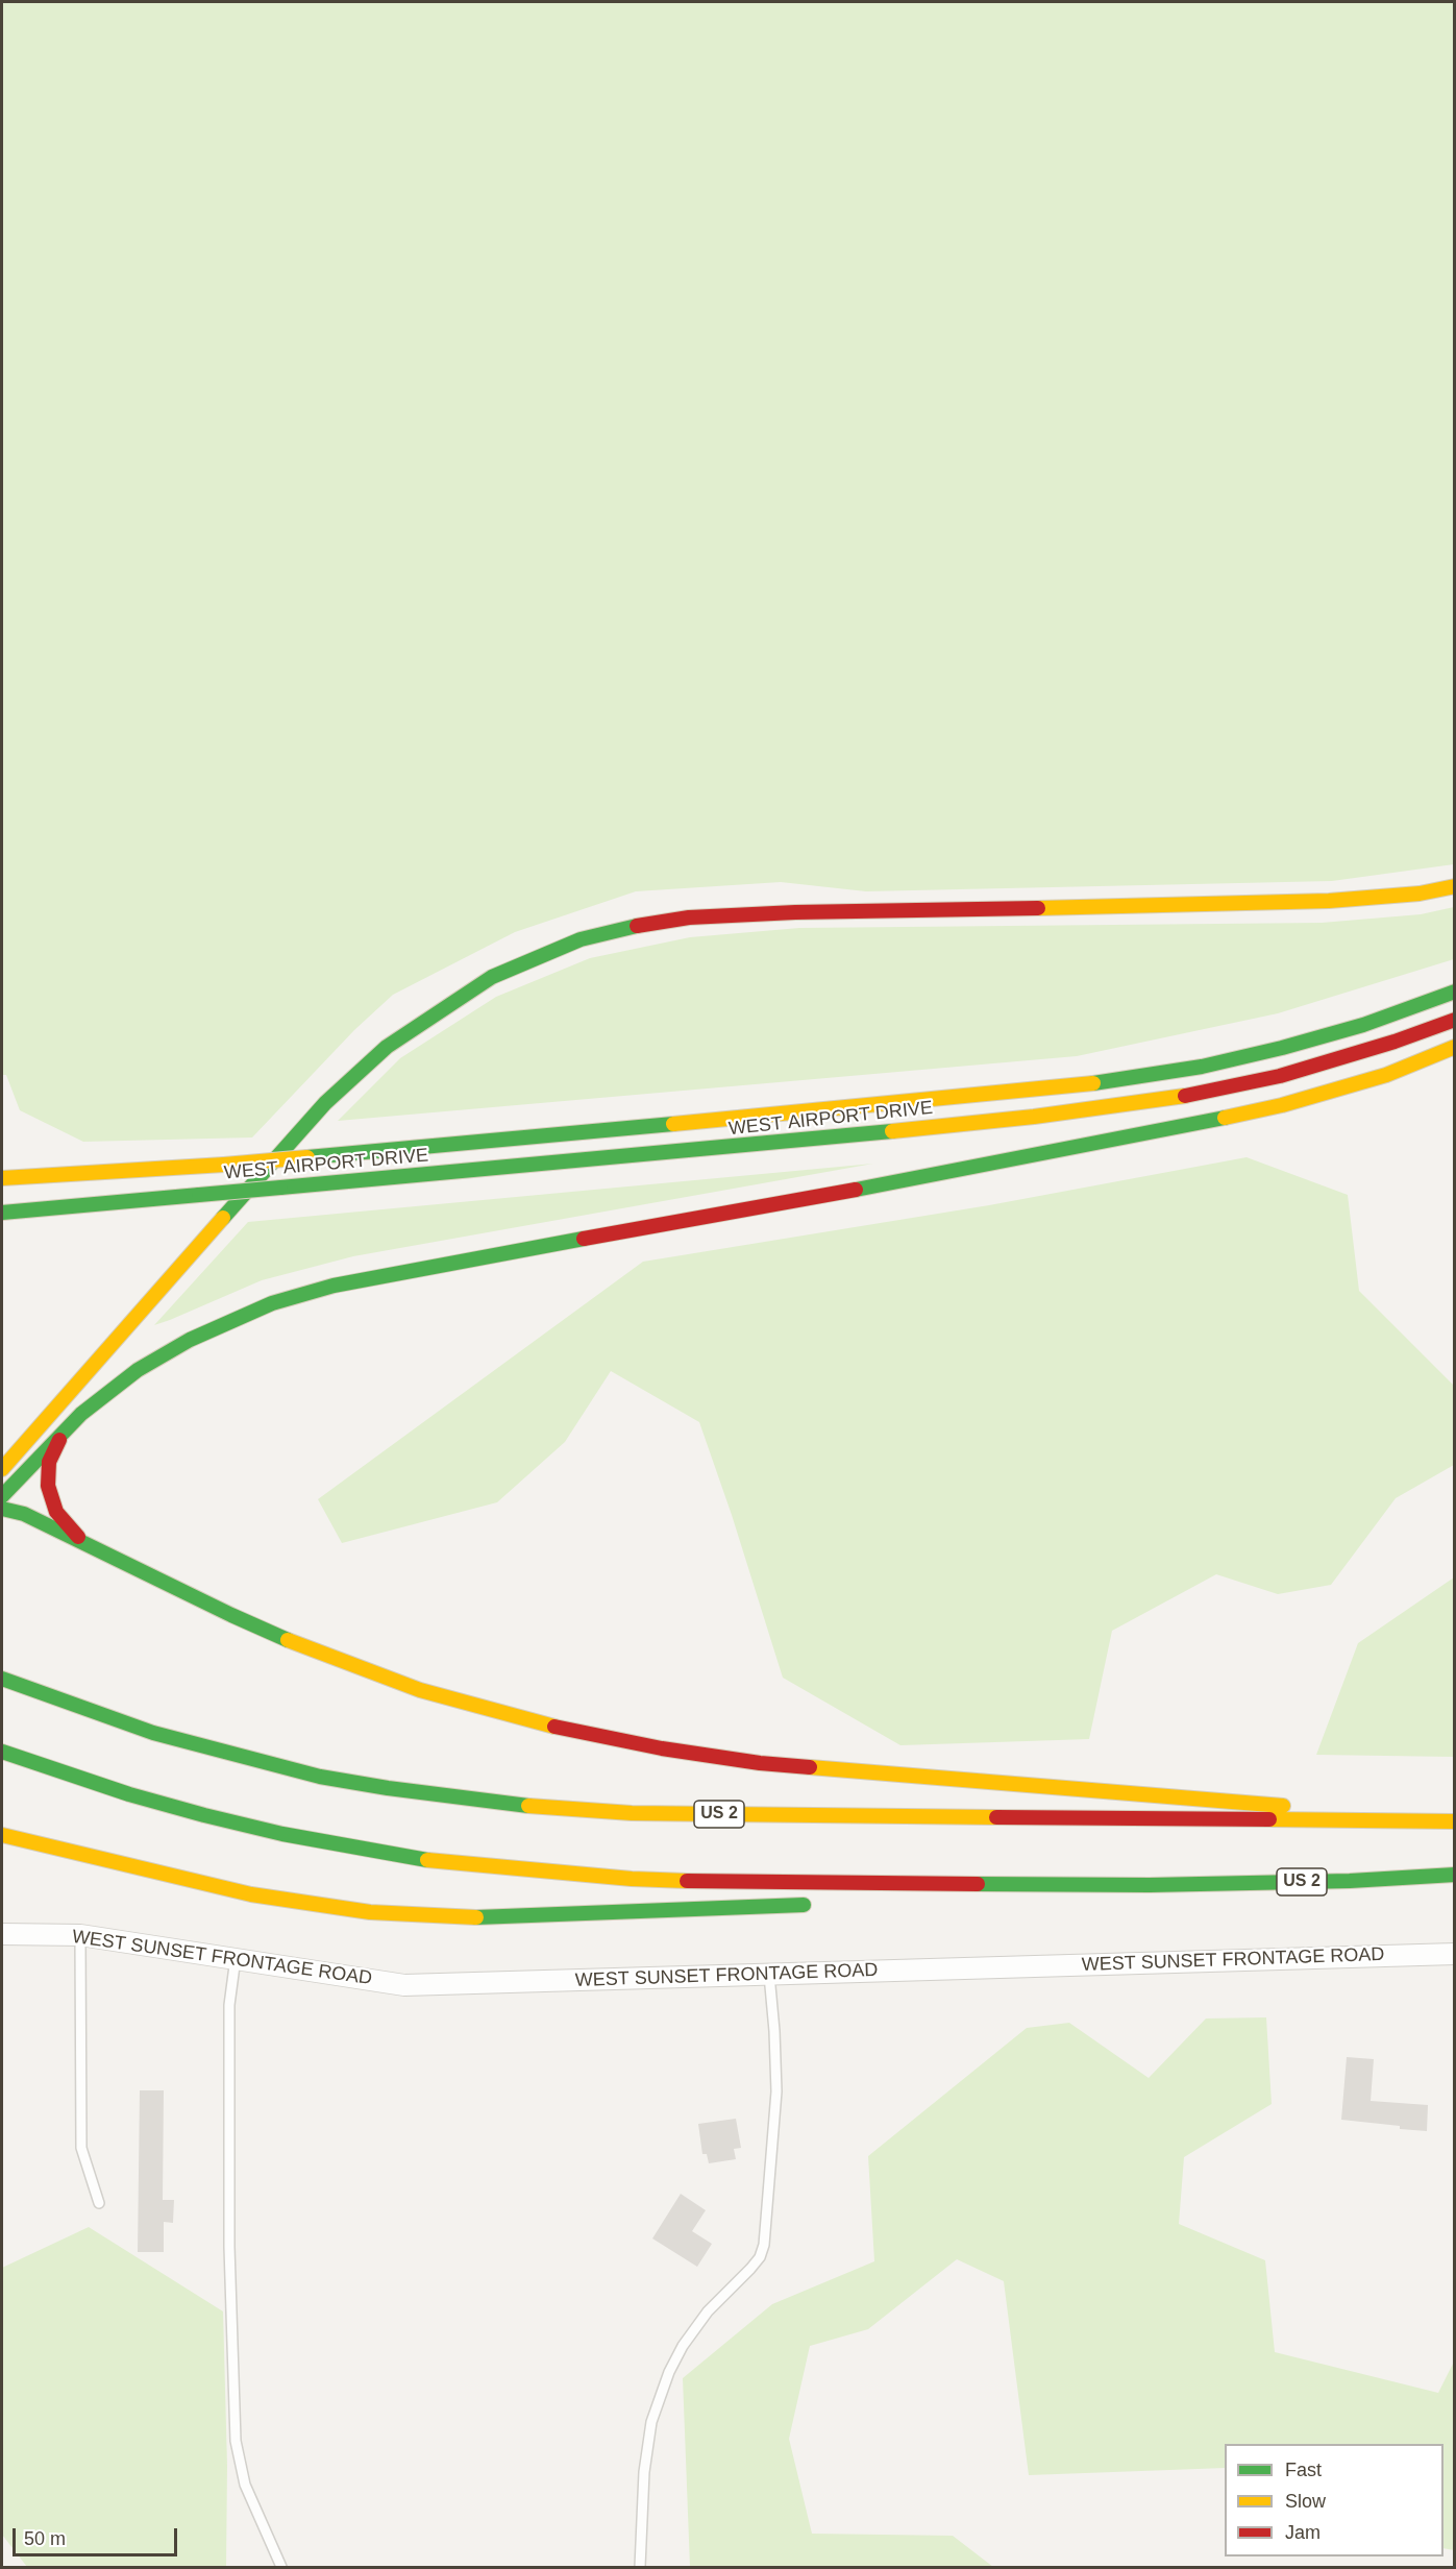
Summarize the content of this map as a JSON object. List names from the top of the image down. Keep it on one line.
{"streets":{"main road":["WEST AIRPORT DRIVE","US 2"],"street":["WEST SUNSET FRONTAGE ROAD"]},"legend":["Fast","Slow","Jam"],"scale_bar":"50 m"}
